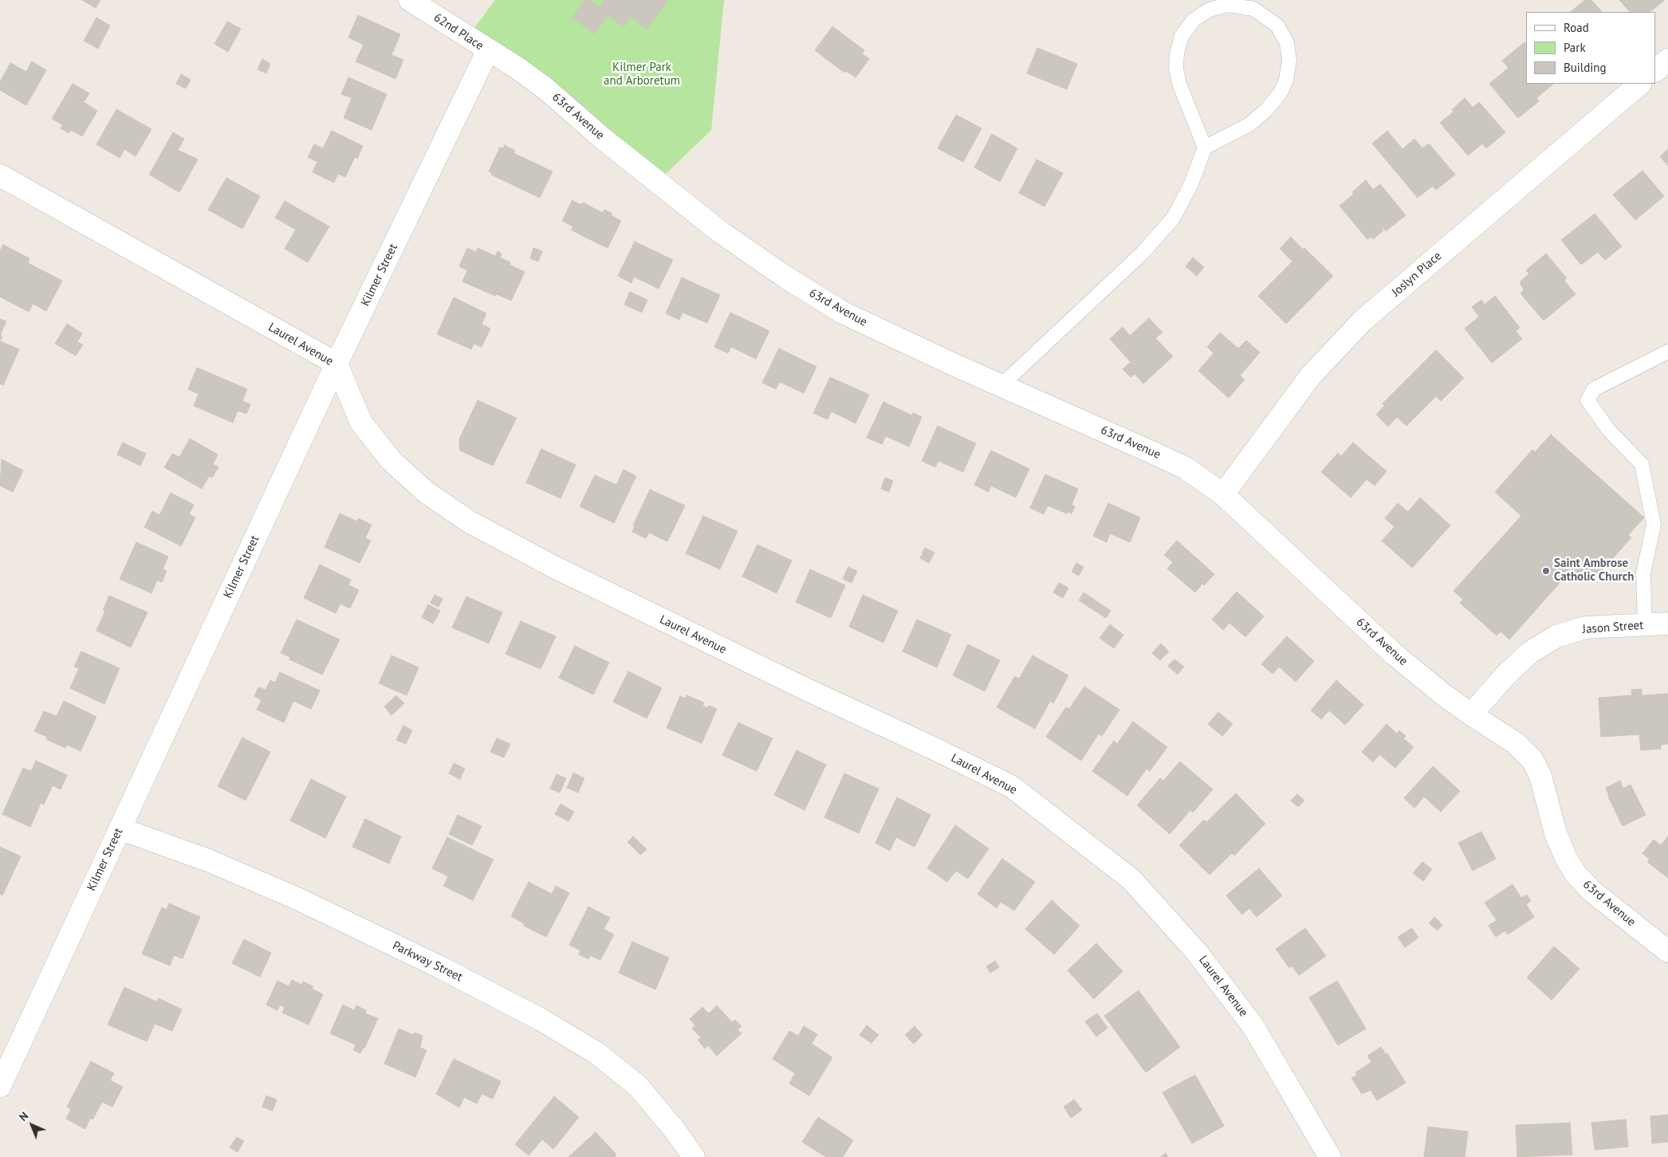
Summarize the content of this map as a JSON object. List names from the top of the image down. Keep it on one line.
{"streets":{"street":["62nd Place","63rd Avenue","Joslyn Place","Kilmer Street","Laurel Avenue","Jason Street","Parkway Street"]},"crossings":[["62nd Place","63rd Avenue"],["62nd Place","Kilmer Street"],["63rd Avenue","Joslyn Place"],["63rd Avenue","Kilmer Street"],["63rd Avenue","Jason Street"],["Kilmer Street","Laurel Avenue"],["Kilmer Street","Parkway Street"]],"parks":["Kilmer Park and Arboretum"],"places":["Saint Ambrose Catholic Church"],"legend":["Road","Park","Building"],"north":"top left"}
